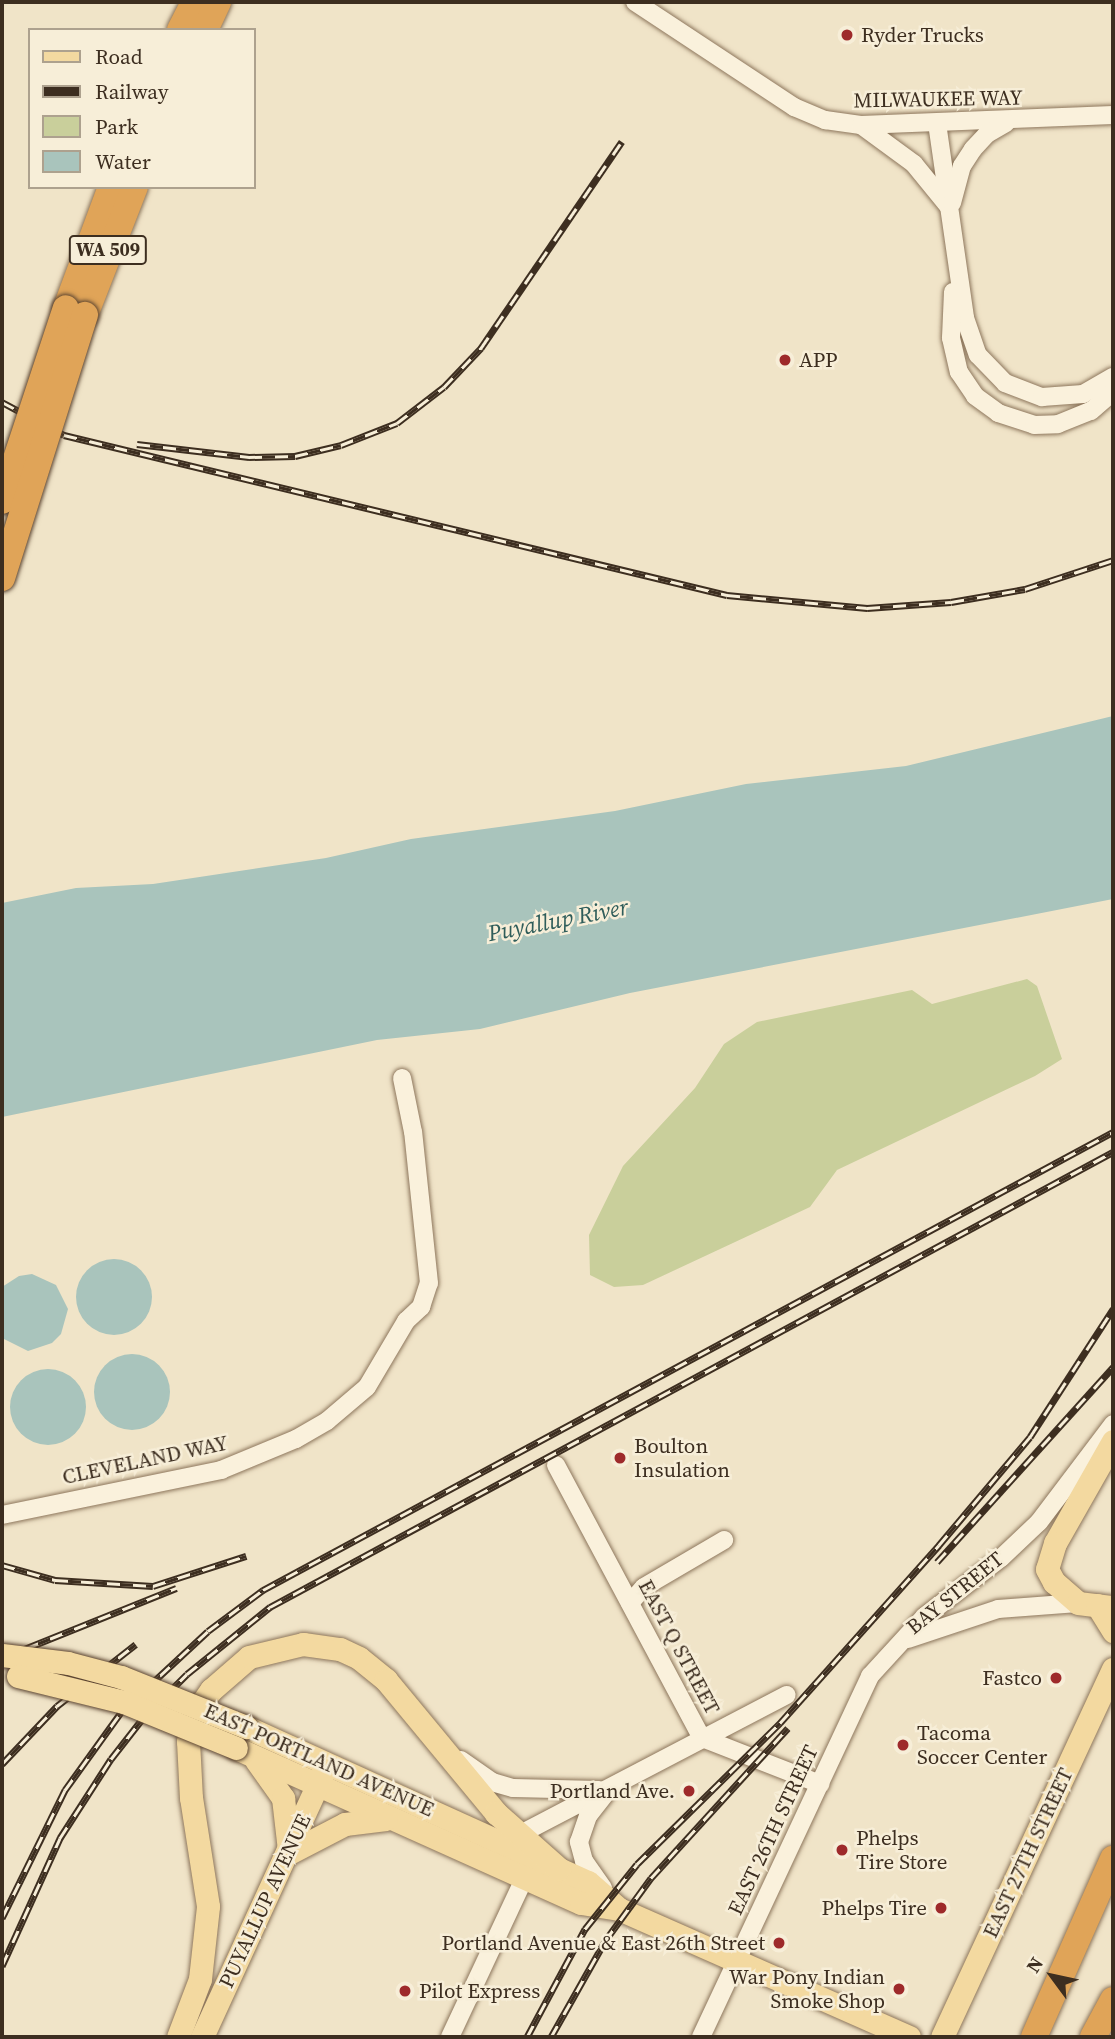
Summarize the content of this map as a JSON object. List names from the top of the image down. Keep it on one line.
{"streets":{"highway":["WA 509"],"main road":["EAST PORTLAND AVENUE","EAST 27TH STREET","PUYALLUP AVENUE"],"street":["MILWAUKEE WAY","CLEVELAND WAY","BAY STREET","EAST Q STREET","EAST 26TH STREET"]},"crossings":[["BAY STREET","EAST 26TH STREET"],["EAST Q STREET","EAST 26TH STREET"],["EAST PORTLAND AVENUE","EAST 26TH STREET"],["EAST PORTLAND AVENUE","PUYALLUP AVENUE"]],"water":["Puyallup River"],"places":["Ryder Trucks","APP","Boulton Insulation","Fastco","Tacoma Soccer Center","Portland Ave.","Phelps Tire Store","Phelps Tire","Portland Avenue & East 26th Street","War Pony Indian Smoke Shop","Pilot Express"],"legend":["Road","Railway","Park","Water"],"north":"top left"}
